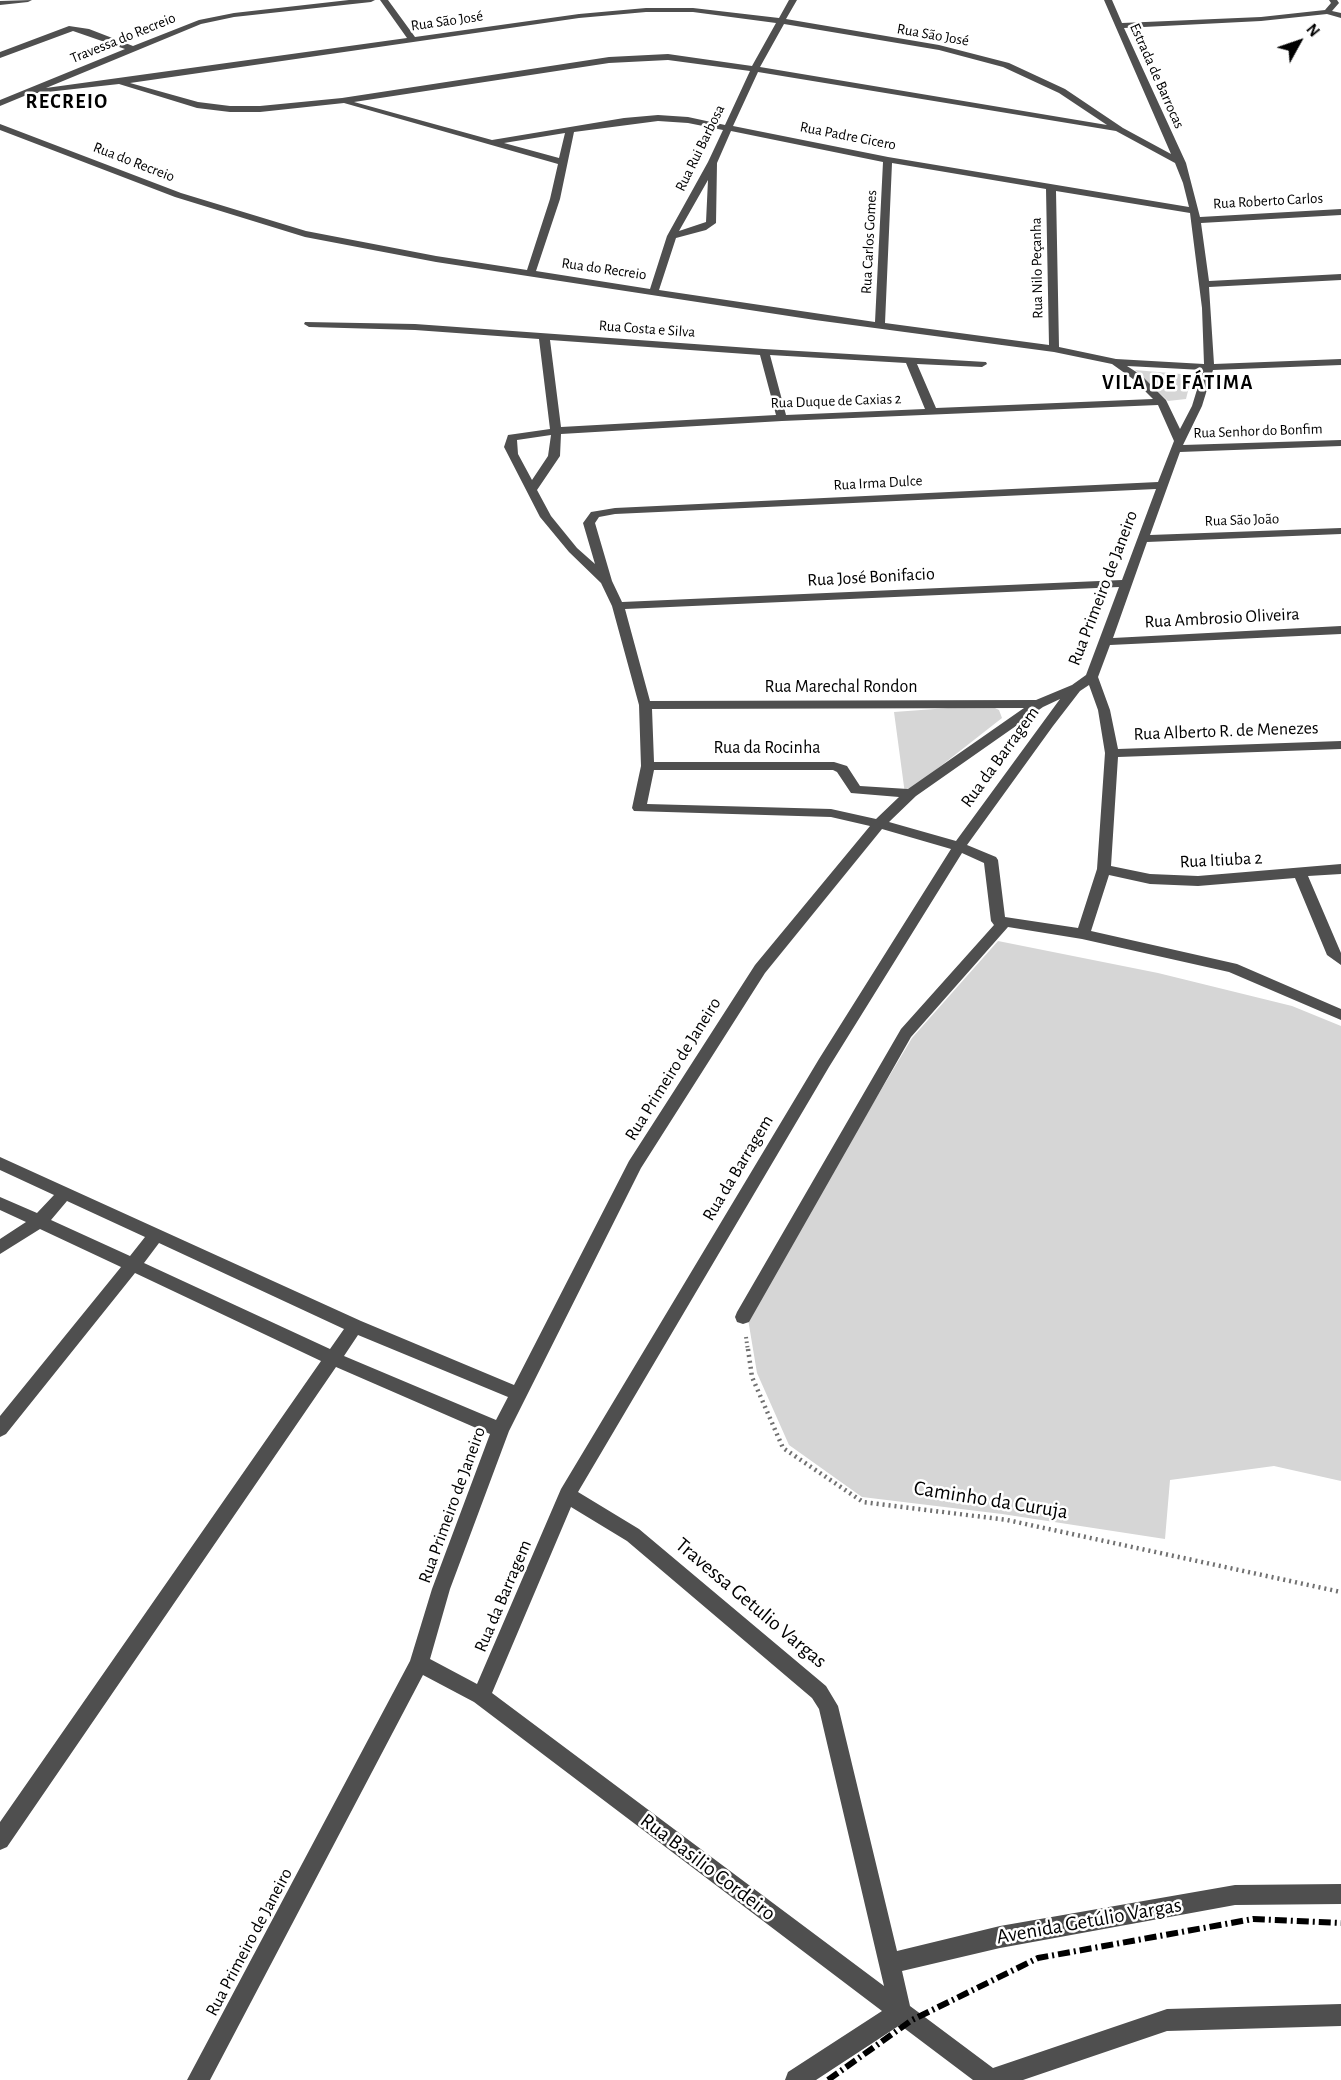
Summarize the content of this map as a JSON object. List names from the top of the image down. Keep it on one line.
{"streets":{"street":["Rua São José","Travessa do Recreio","Estrada de Barrocas","Rua Padre Cicero","Rua Rui Barbosa","Rua do Recreio","Rua Roberto Carlos","Rua Carlos Gomes","Rua Nilo Peçanha","Rua Costa e Silva","Rua Duque de Caxias 2","Rua Senhor do Bonfim","Rua Irma Dulce","Rua São João","Rua José Bonifacio","Rua Primeiro de Janeiro","Rua Ambrosio Oliveira","Rua Marechal Rondon","Rua Alberto R. de Menezes","Rua da Rocinha","Rua da Barragem","Rua Itiuba 2","Travessa Getulio Vargas","Rua Basilio Cordeiro","Avenida Getúlio Vargas"],"path":["Caminho da Curuja"]},"crossings":[["Rua São José","Travessa do Recreio"],["Rua São José","Estrada de Barrocas"],["Rua São José","Rua Padre Cicero"],["Rua São José","Rua Rui Barbosa"],["Rua São José","Rua Primeiro de Janeiro"],["Estrada de Barrocas","Rua Primeiro de Janeiro"],["Rua Padre Cicero","Rua Rui Barbosa"],["Rua Padre Cicero","Rua Roberto Carlos"],["Rua Padre Cicero","Rua Carlos Gomes"],["Rua Padre Cicero","Rua Nilo Peçanha"],["Rua Padre Cicero","Rua Primeiro de Janeiro"],["Rua Rui Barbosa","Rua do Recreio"],["Rua do Recreio","Rua Carlos Gomes"],["Rua do Recreio","Rua Nilo Peçanha"],["Rua do Recreio","Rua Duque de Caxias 2"],["Rua do Recreio","Rua Senhor do Bonfim"],["Rua do Recreio","Rua Primeiro de Janeiro"],["Rua Roberto Carlos","Rua Primeiro de Janeiro"],["Rua Senhor do Bonfim","Rua Primeiro de Janeiro"],["Rua Irma Dulce","Rua Primeiro de Janeiro"],["Rua São João","Rua Primeiro de Janeiro"],["Rua José Bonifacio","Rua Primeiro de Janeiro"],["Rua Primeiro de Janeiro","Rua Ambrosio Oliveira"],["Rua Primeiro de Janeiro","Rua Marechal Rondon"],["Rua Primeiro de Janeiro","Rua da Rocinha"],["Rua Primeiro de Janeiro","Rua da Barragem"],["Rua Primeiro de Janeiro","Rua Basilio Cordeiro"],["Rua da Barragem","Travessa Getulio Vargas"],["Rua da Barragem","Rua Basilio Cordeiro"],["Travessa Getulio Vargas","Avenida Getúlio Vargas"]],"districts":["RECREIO","VILA DE FÁTIMA"],"north":"top right"}
